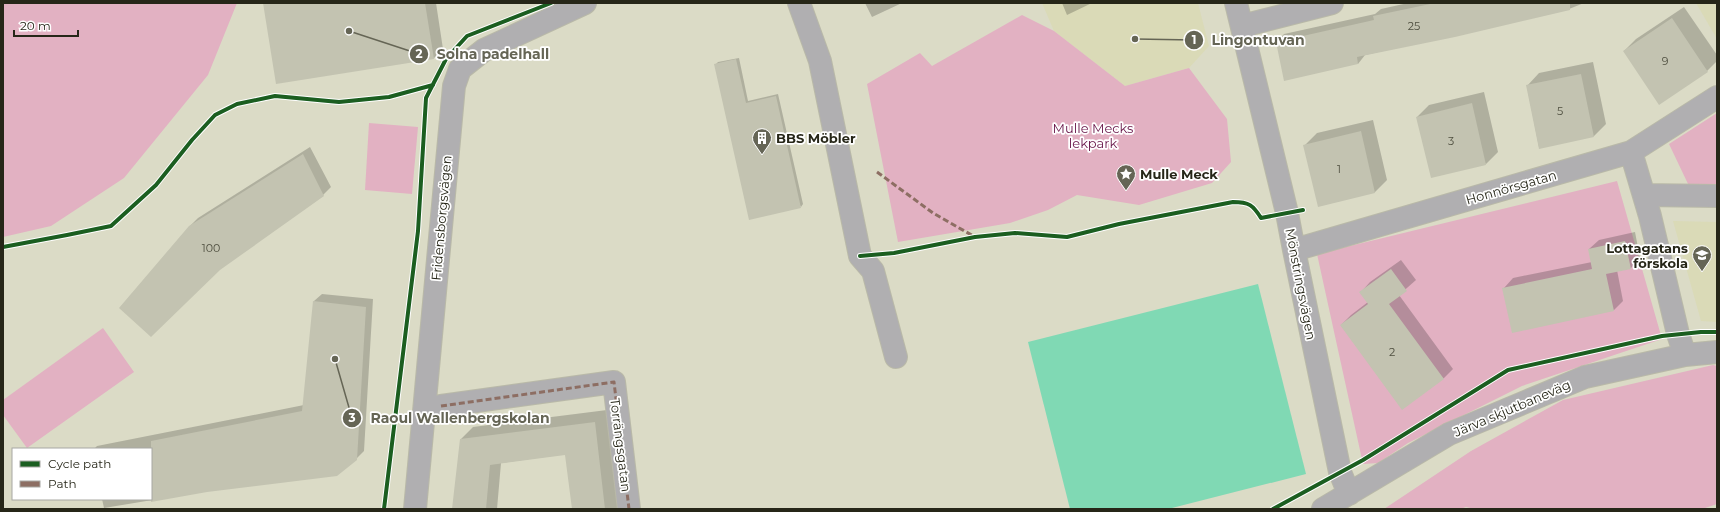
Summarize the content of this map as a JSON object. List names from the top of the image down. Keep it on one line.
{"streets":{"street":["Honnörsgatan","Fridensborgsvägen","Mönstringsvägen","Järva skjutbaneväg","Torrängsgatan"]},"crossings":[["Honnörsgatan","Mönstringsvägen"],["Mönstringsvägen","Järva skjutbaneväg"]],"parks":["Mulle Mecks lekpark"],"places":{"other":["Solna padelhall","Lingontuvan","Raoul Wallenbergskolan"],"building":["BBS Möbler"],"place":["Mulle Meck"],"school or university":["Lottagatans förskola"]},"house_numbers":["25","9","5","3","1","100","2"],"legend":["Cycle path","Path"],"scale_bar":"20 m"}
